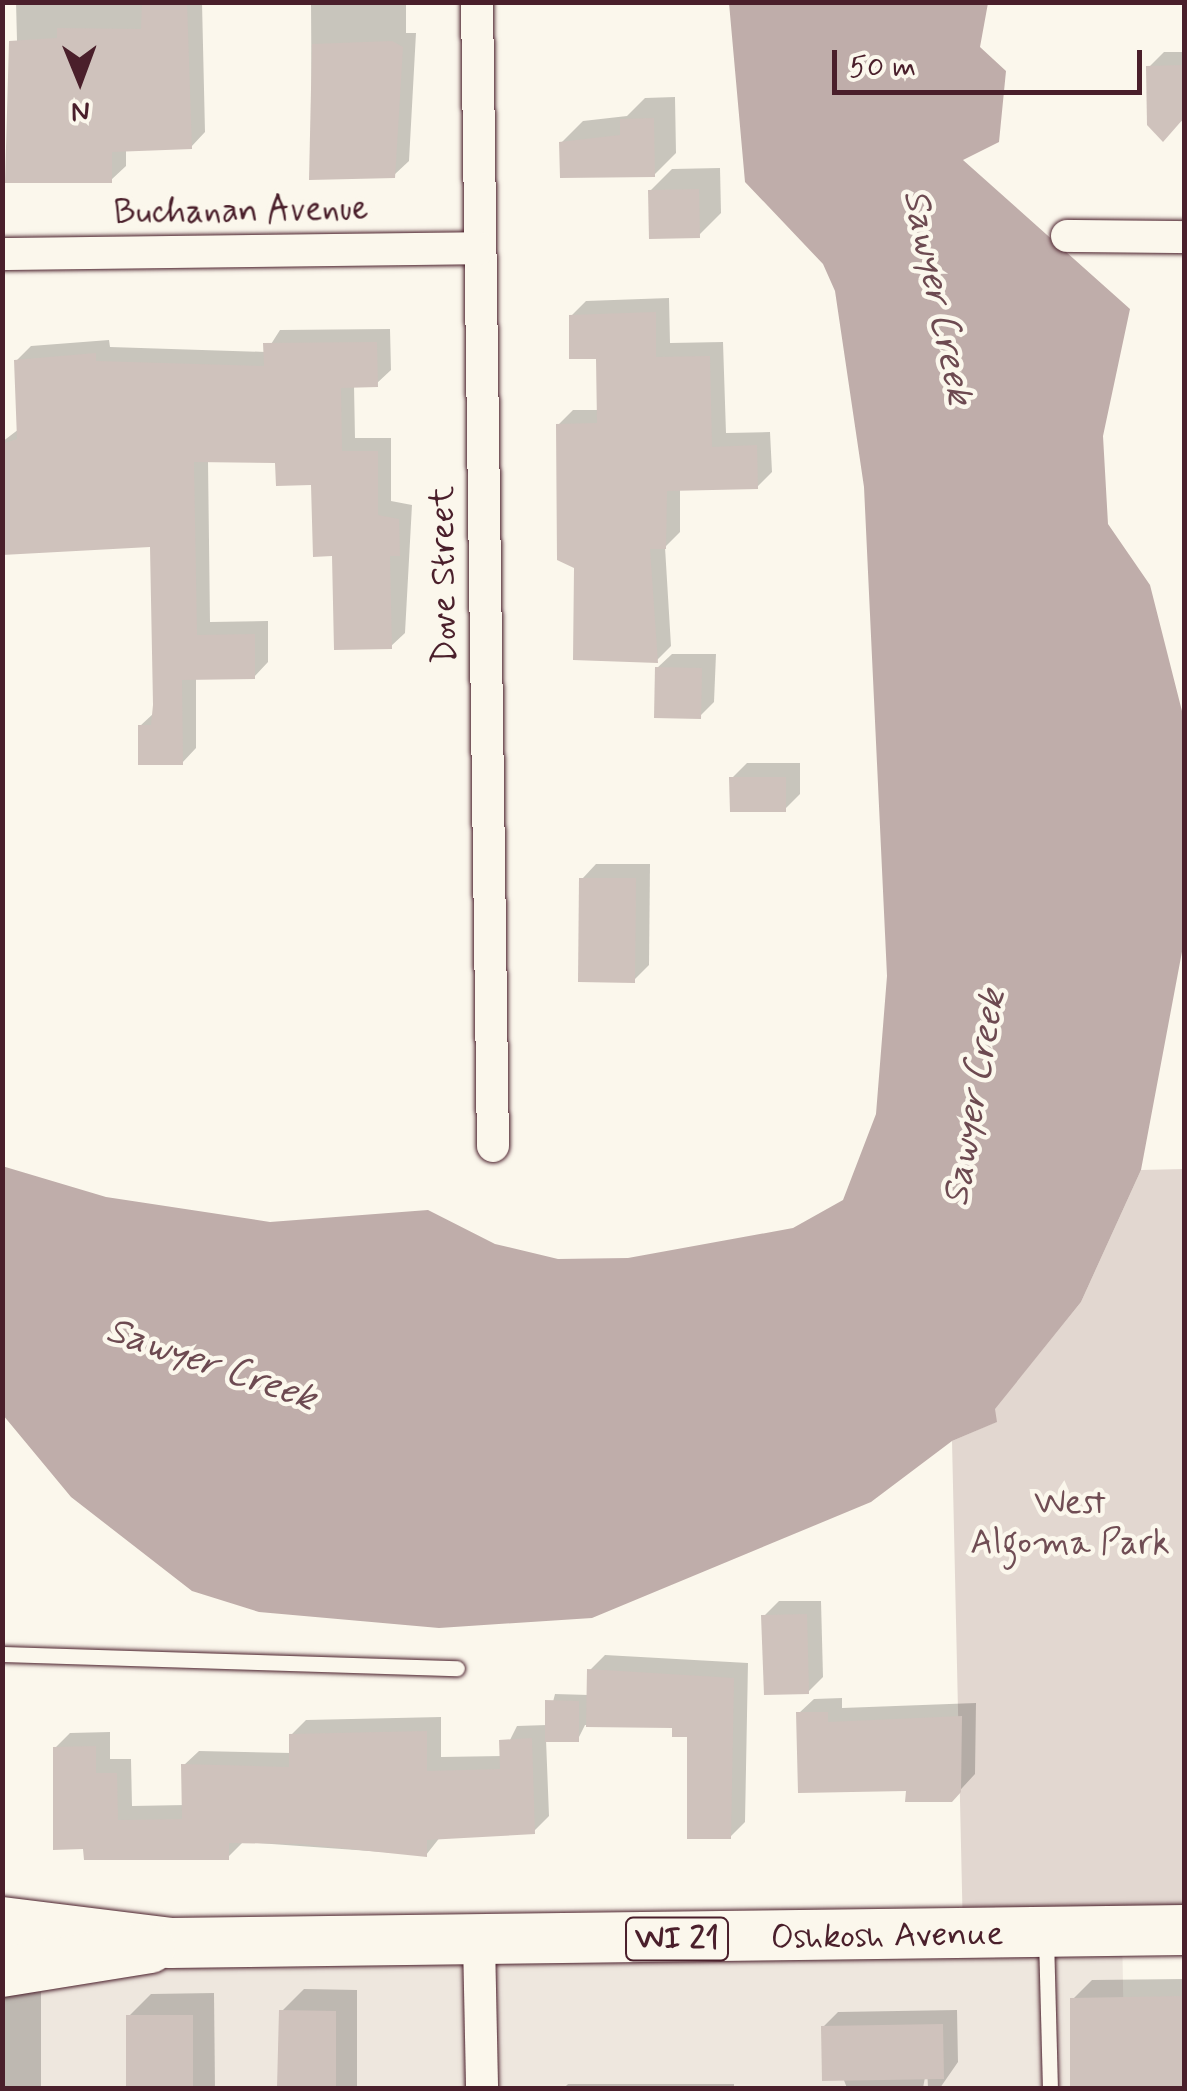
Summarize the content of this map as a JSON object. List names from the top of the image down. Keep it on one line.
{"streets":{"main road":["Oshkosh Avenue","WI 21"],"street":["Buchanan Avenue","Dove Street"]},"crossings":[["Buchanan Avenue","Dove Street"]],"water":["Sawyer Creek"],"parks":["West Algoma Park"],"scale_bar":"50 m","north":"bottom"}
